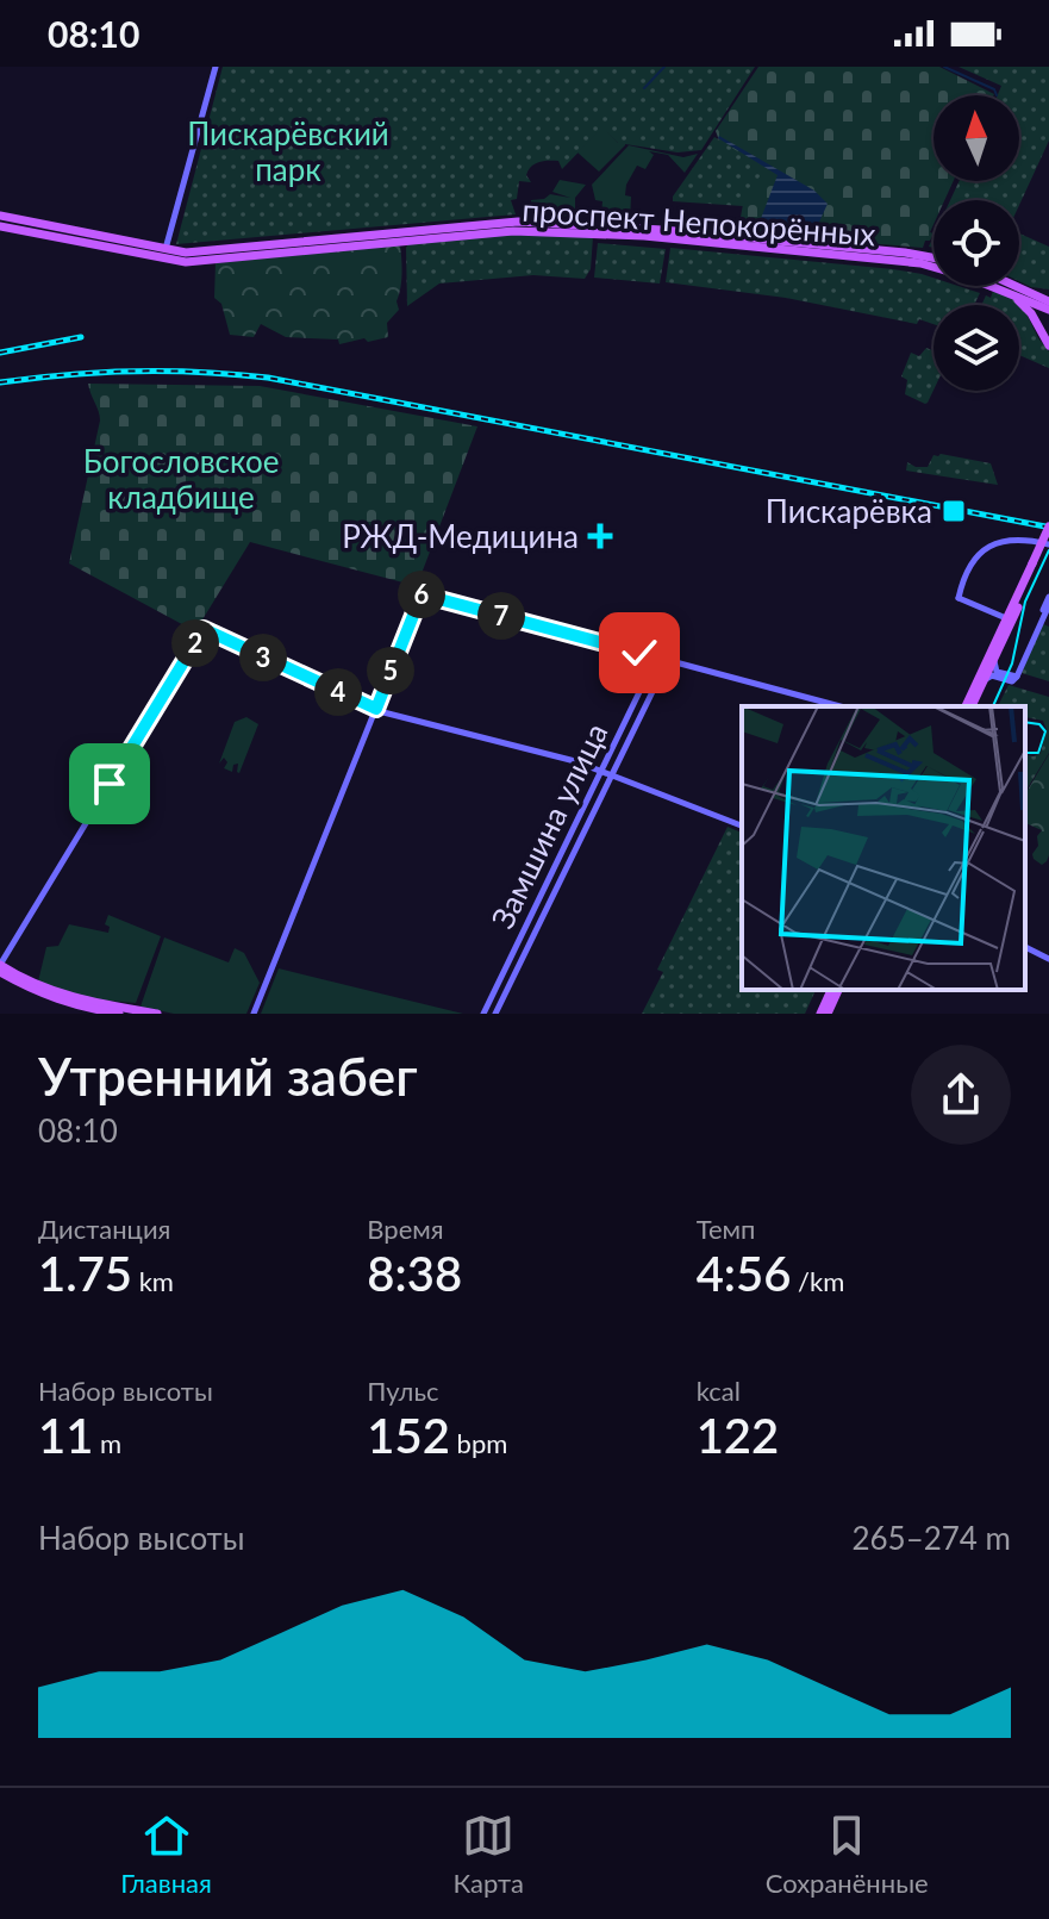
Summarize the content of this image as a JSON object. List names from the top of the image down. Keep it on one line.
{"streets":{"main road":["проспект Непокорённых"],"street":["Замшина улица"]},"parks":["Пискарёвский парк","Богословское кладбище"],"places":{"transit":["Пискарёвка"],"health":["РЖД-Медицина"]},"north":"top","page":{"status":"08:10","pins":["6","7","2","3","5","4"],"heading":["Утренний забег","08:10"],"stats":[["Дистанция","1.75 km"],["Время","8:38"],["Темп","4:56 /km"],["Набор высоты","11 m"],["Пульс","152 bpm"],["kcal","122"]],"chart":["Набор высоты","265–274 m"],"tabs":["Главная","Карта","Сохранённые"]}}
